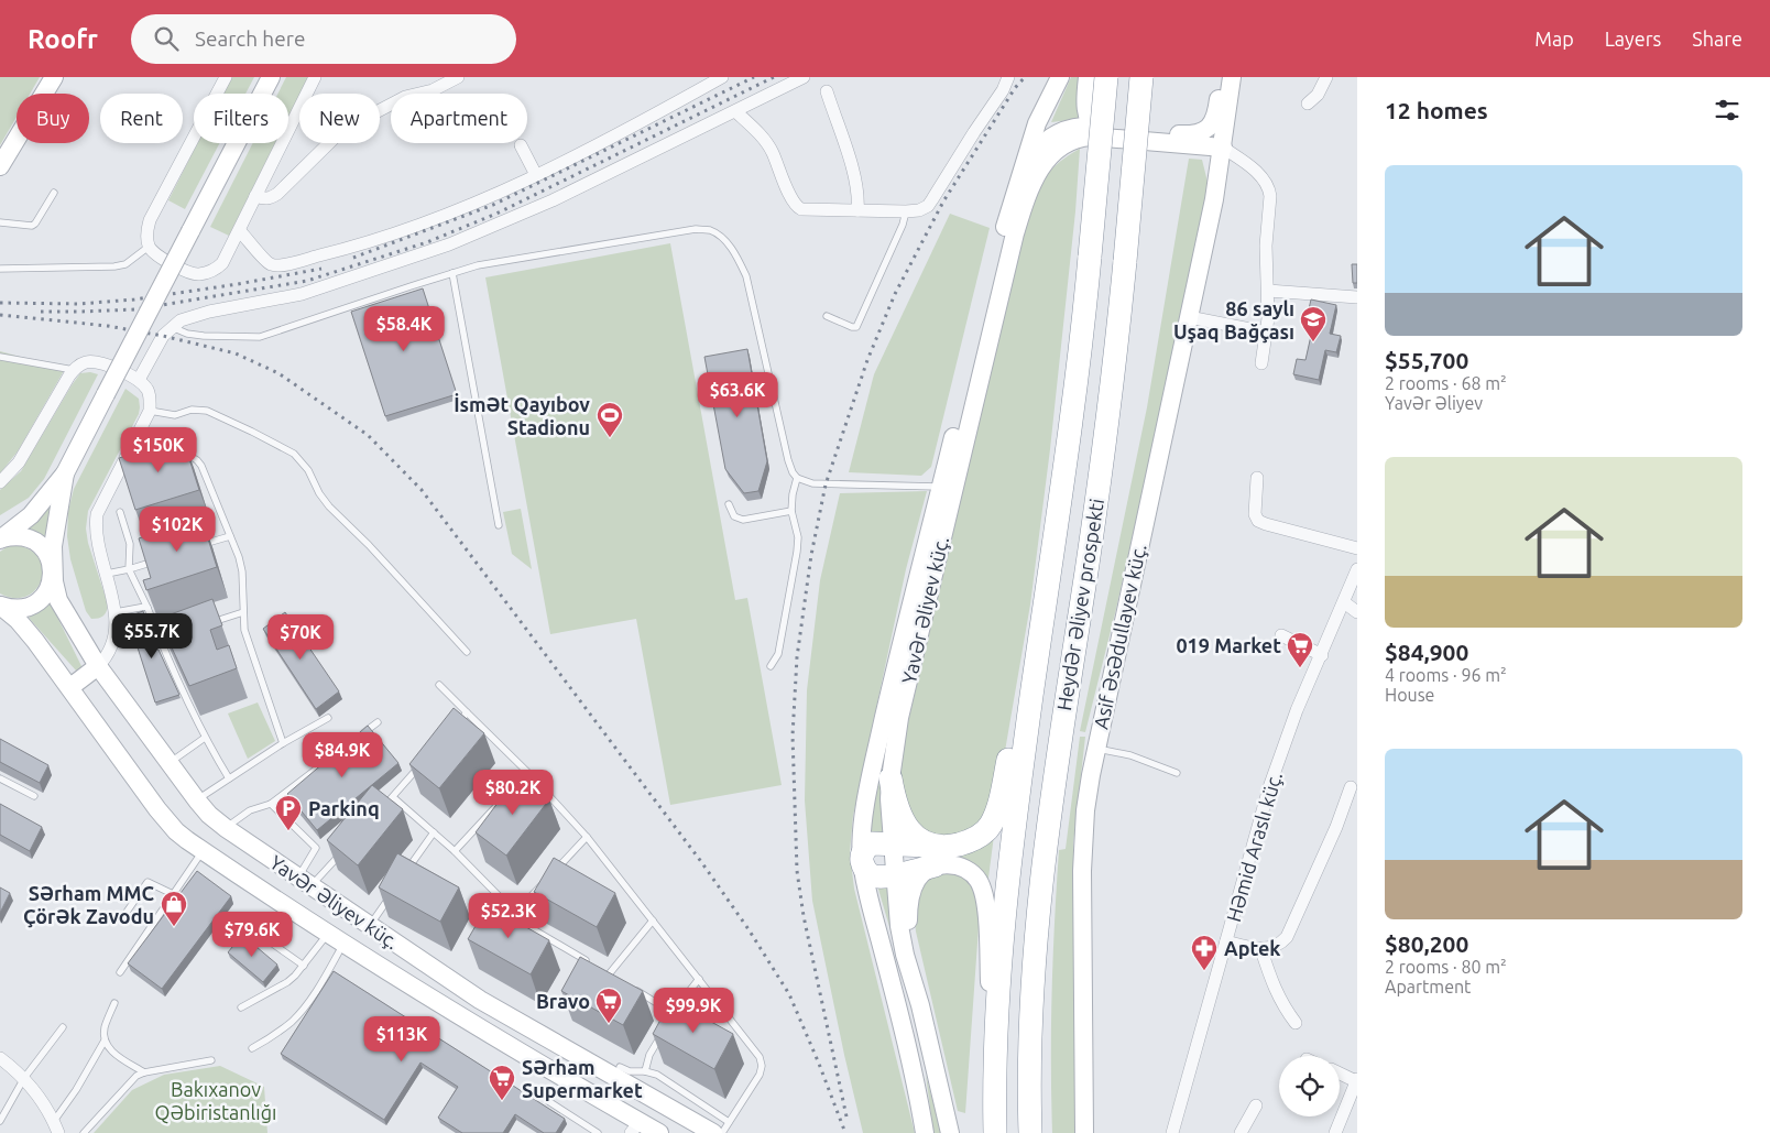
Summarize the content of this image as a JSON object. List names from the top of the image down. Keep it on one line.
{"streets":{"highway":["Heydər Əliyev prospekti"],"main road":["Yavər Əliyev küç.","Asif Əsədullayev küç."],"street":["Həmid Araslı küç."]},"parks":["Bakıxanov Qəbiristanlığı"],"places":{"school or university":["86 saylı Uşaq Bağçası"],"sports":["İsmət Qayıbov Stadionu"],"supermarket":["019 Market","Bravo","Sərham Supermarket"],"parking":["Parkinq"],"shop":["Sərham MMC Çörək Zavodu"],"pharmacy":["Aptek"]},"page":{"header":"Roofr","search":"Search here","nav":["Map","Layers","Share"],"heading":"12 homes","chip":["Buy","Rent","Filters","New","Apartment"],"list":[{"name":"$55,700","note":"2 rooms · 68 m² · Yavər Əliyev"},{"name":"$84,900","note":"4 rooms · 96 m² · House"},{"name":"$80,200","note":"2 rooms · 80 m² · Apartment"}],"price":["$58.4K","$63.6K","$150K","$102K","$55.7K","$70K","$84.9K","$80.2K","$52.3K","$79.6K","$99.9K","$113K"]}}
